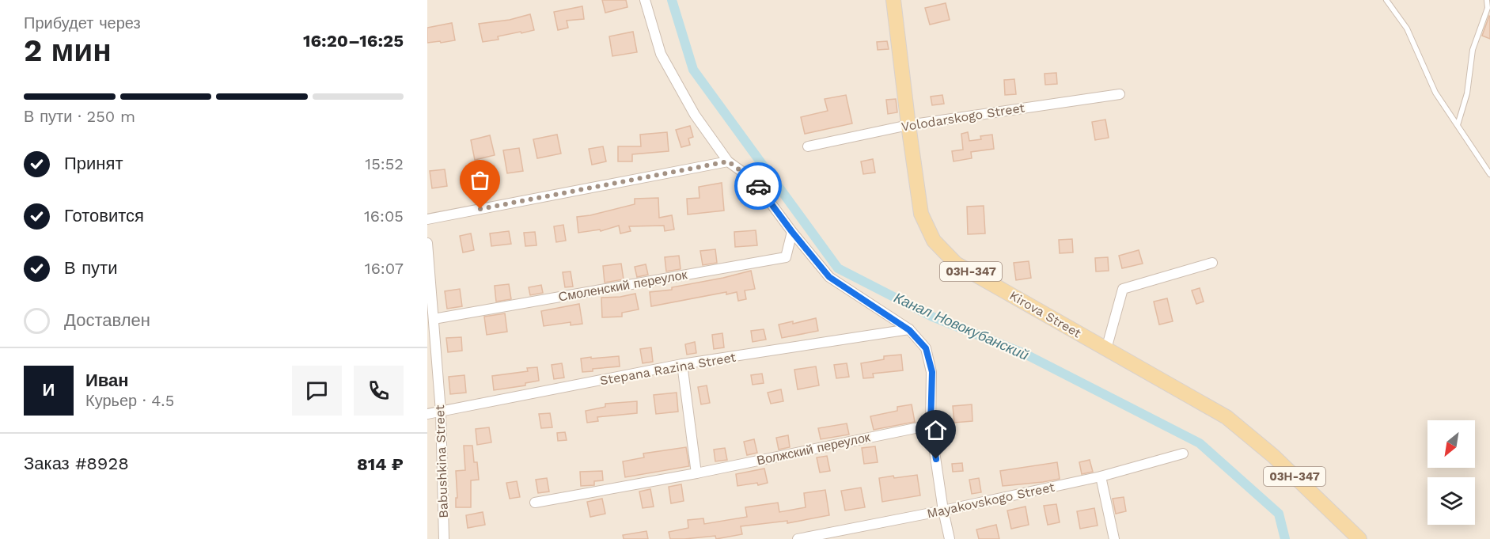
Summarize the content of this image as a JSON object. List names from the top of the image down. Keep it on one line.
{"streets":{"main road":["03Н-347","Kirova Street"],"street":["Volodarskogo Street","Смоленский переулок","Stepana Razina Street","Волжский переулок","Babushkina Street","Mayakovskogo Street"]},"crossings":[["Volodarskogo Street","Kirova Street"],["Смоленский переулок","Babushkina Street"],["Stepana Razina Street","Babushkina Street"]],"water":["Канал Новокубанский"],"north":"bottom left","page":{"heading":["2 мин","Прибудет через","16:20–16:25"],"panel":["Иван","Курьер · 4.5","Заказ #8928","814 ₽"],"bar":"В пути · 250 m","list":[["Принят","15:52"],["Готовится","16:05"],["В пути","16:07"],"Доставлен"],"round":"И"}}
